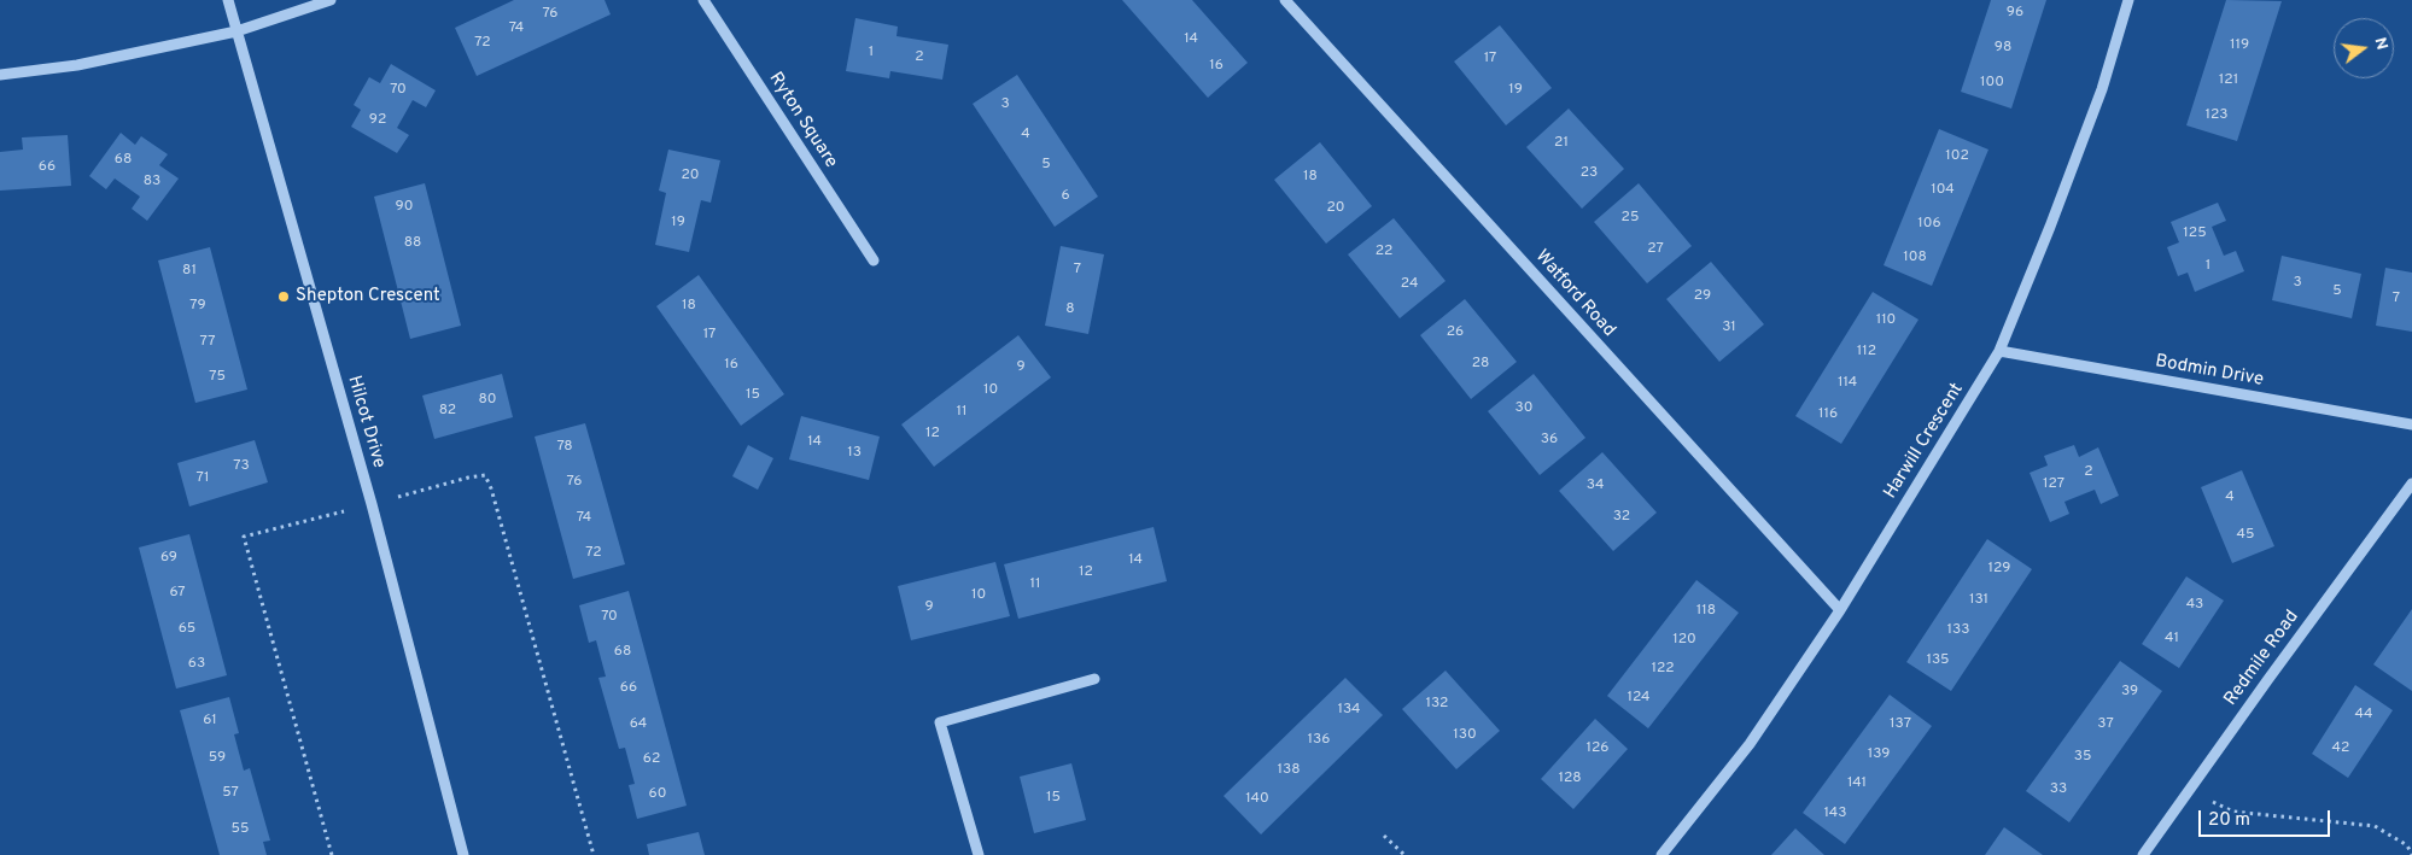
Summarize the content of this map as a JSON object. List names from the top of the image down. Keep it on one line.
{"streets":{"street":["Ryton Square","Watford Road","Bodmin Drive","Hilcot Drive","Harwill Crescent","Redmile Road"]},"crossings":[["Watford Road","Harwill Crescent"],["Bodmin Drive","Harwill Crescent"]],"places":["Shepton Crescent"],"house_numbers":["96","76","74","14","72","119","98","1","2","17","16","121","100","70","19","3","123","92","4","21","102","68","5","66","23","20","18","83","104","6","90","20","25","19","106","125","88","27","22","108","1","7","81","3","24","5","29","7","79","18","8","110","31","26","17","77","112","28","16","9","75","114","10","15","80","30","82","11","116","12","36","14","78","13","73","2","71","76","127","34","4","32","74","45","72","69","14","129","12","11","67","10","131","43","9","118","70","65","133","41","120","68","135","63","122","66","39","124","132","134","44","61","64","137","37","130","136","126","42","139","35","59","62","138","128","141","33","57","60","15","140","143","55"],"scale_bar":"20 m","north":"right"}
